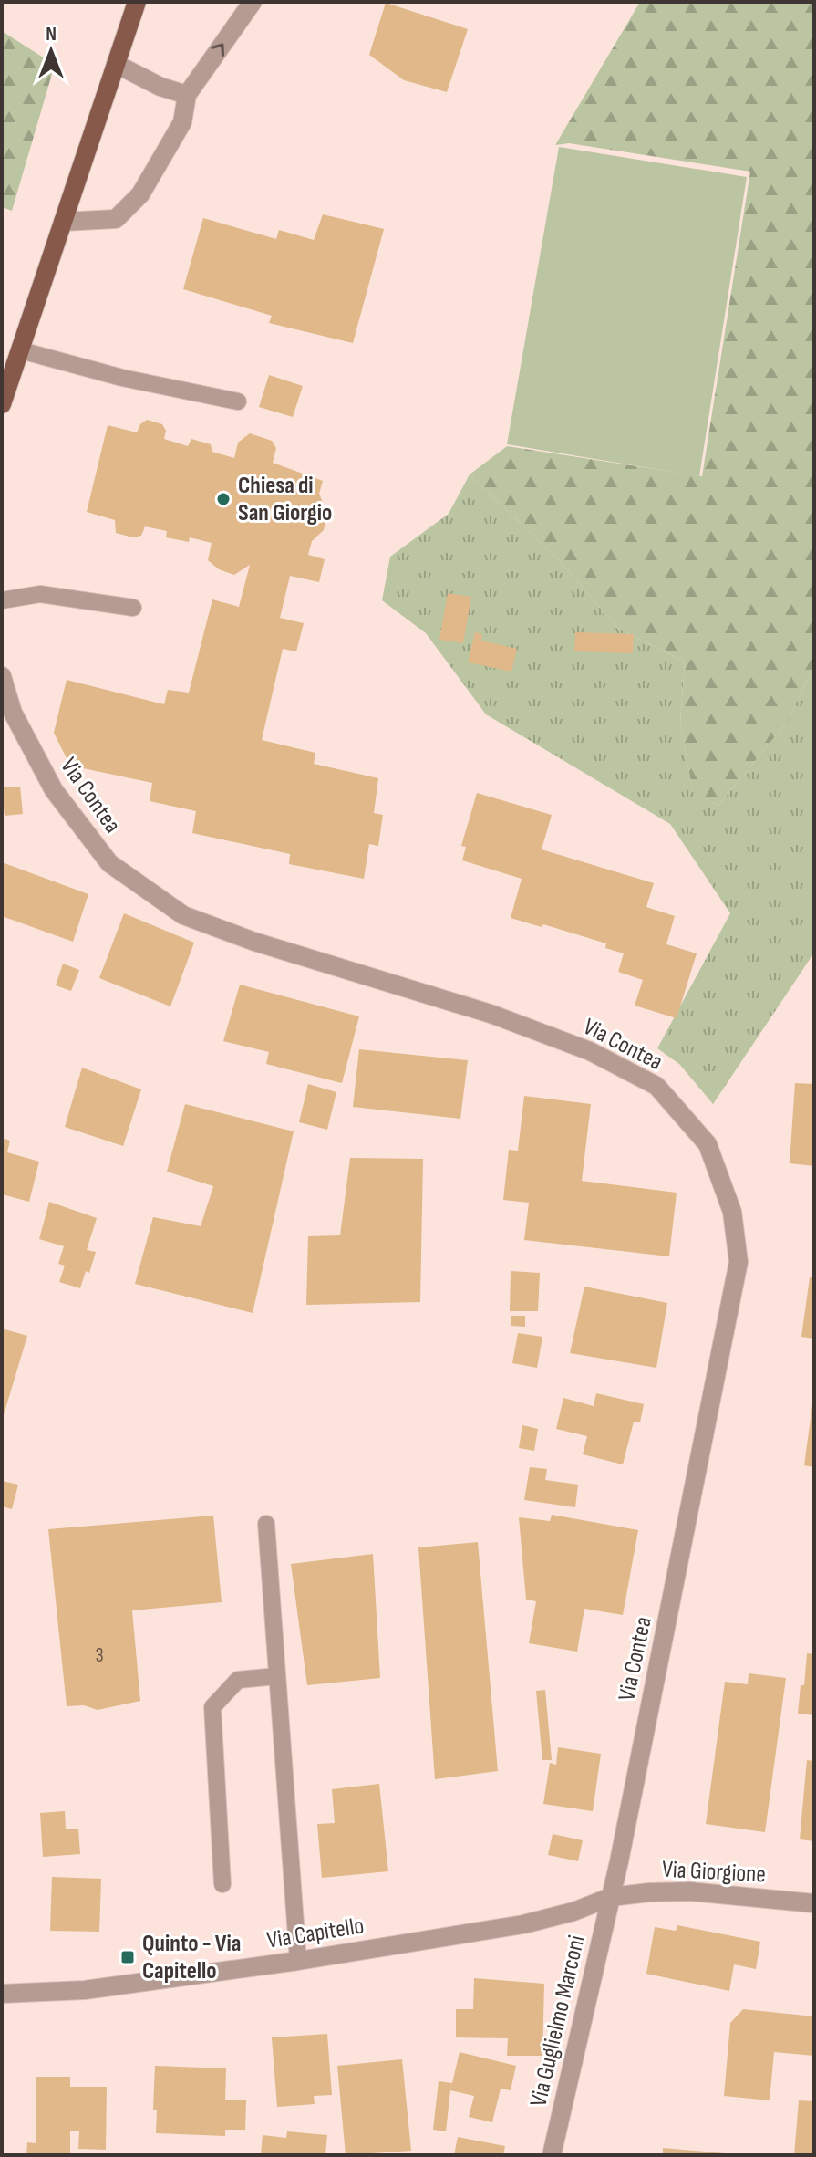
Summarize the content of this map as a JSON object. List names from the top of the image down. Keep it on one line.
{"streets":{"street":["Via Contea","Via Giorgione","Via Capitello","Via Guglielmo Marconi"]},"crossings":[["Via Contea","Via Giorgione"],["Via Contea","Via Capitello"],["Via Contea","Via Guglielmo Marconi"],["Via Giorgione","Via Capitello"],["Via Giorgione","Via Guglielmo Marconi"],["Via Capitello","Via Guglielmo Marconi"]],"places":{"other":["Chiesa di San Giorgio"],"transit":["Quinto - Via Capitello"]},"house_numbers":["3"],"north":"top"}
